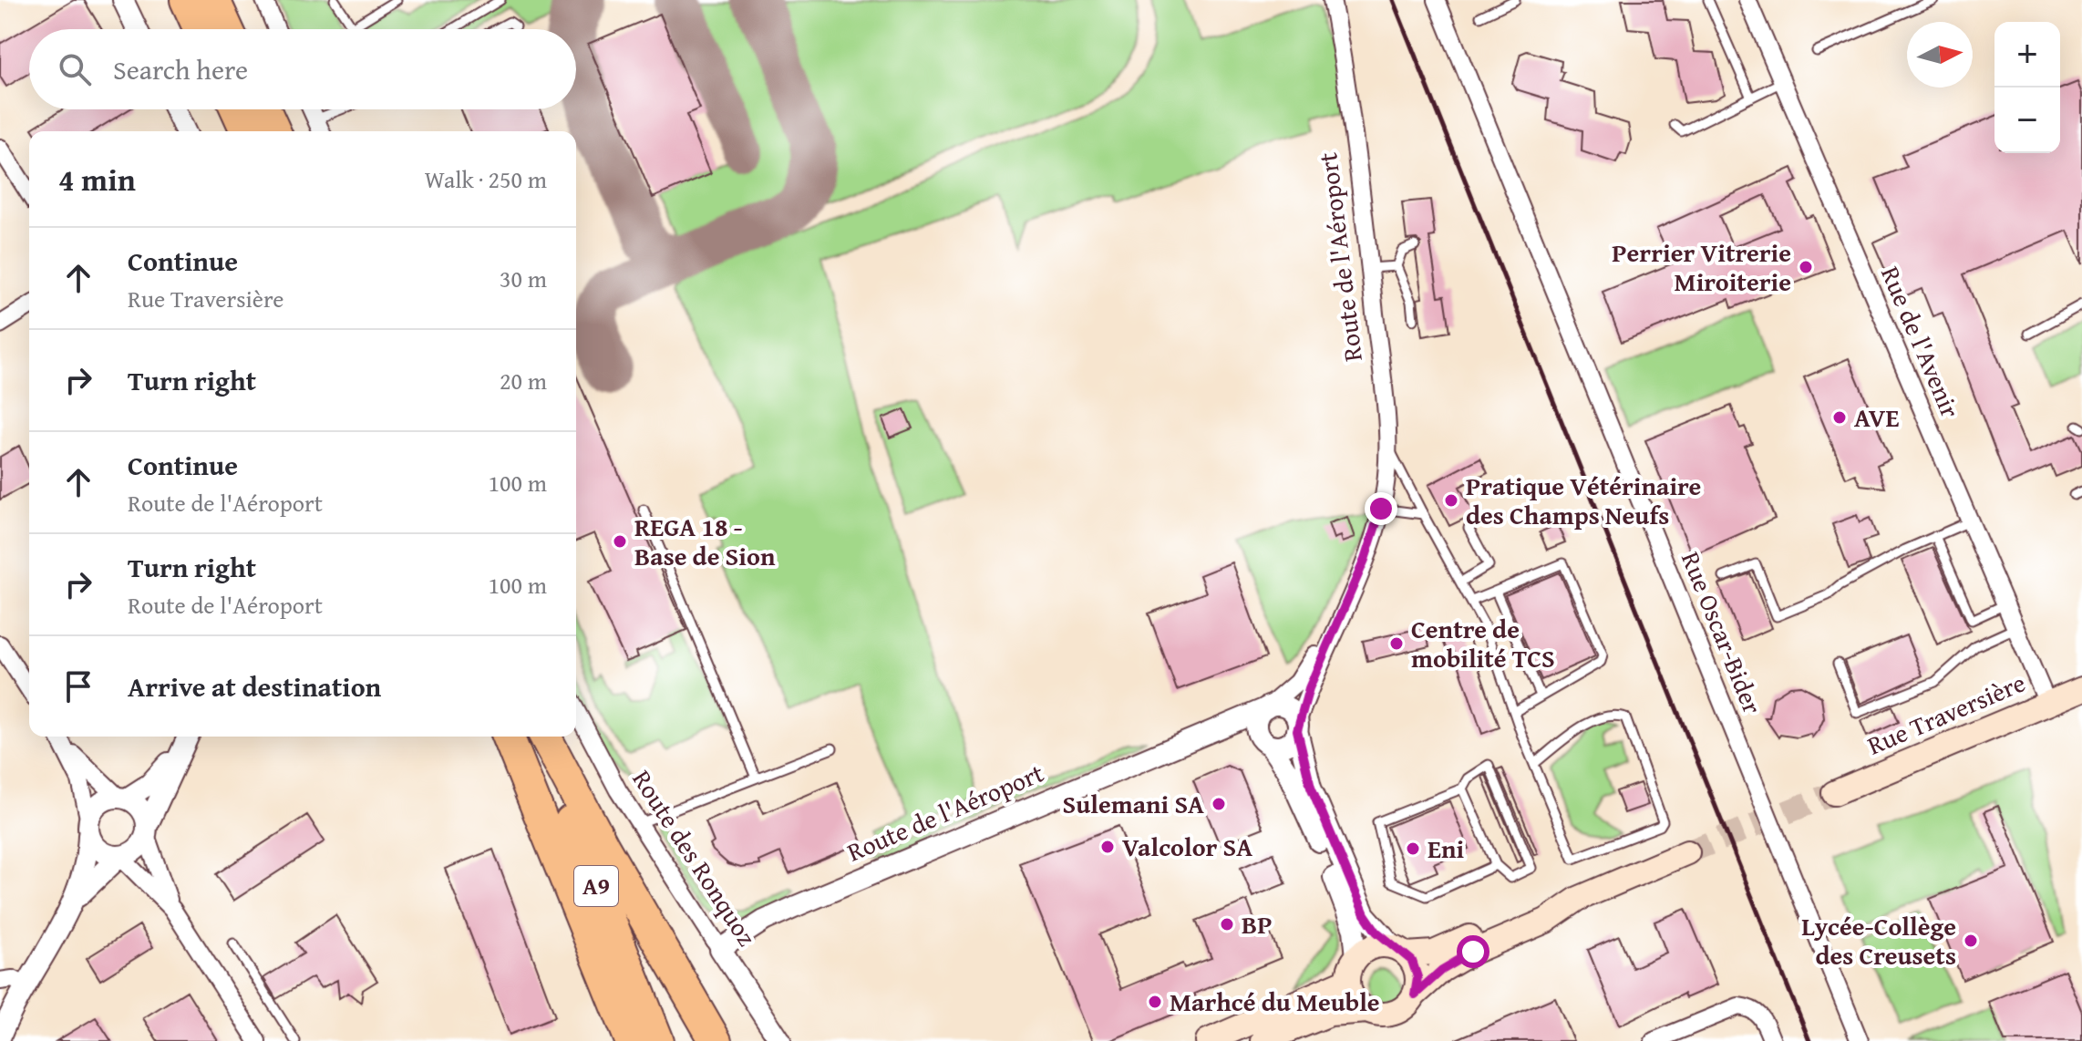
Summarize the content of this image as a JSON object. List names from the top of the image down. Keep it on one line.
{"streets":{"highway":["A9"],"main road":["Rue Traversière"],"street":["Route de l'Aéroport","Rue de l'Avenir","Rue Oscar-Bider","Route des Ronquoz"]},"crossings":[["Route de l'Aéroport","Route des Ronquoz"],["Rue de l'Avenir","Rue Traversière"]],"places":["Perrier Vitrerie Miroiterie","AVE","Pratique Vétérinaire des Champs Neufs","REGA 18 - Base de Sion","Centre de mobilité TCS","Sulemani SA","Valcolor SA","Eni","BP","Lycée-Collège des Creusets","Marhcé du Meuble"],"north":"right","page":{"map_buttons":["+","−"],"search":"Search here","heading":["4 min","Walk · 250 m"],"list":[["Continue","Rue Traversière","30 m"],["Turn right","20 m"],["Continue","Route de l'Aéroport","100 m"],["Turn right","Route de l'Aéroport","100 m"],"Arrive at destination"]}}
